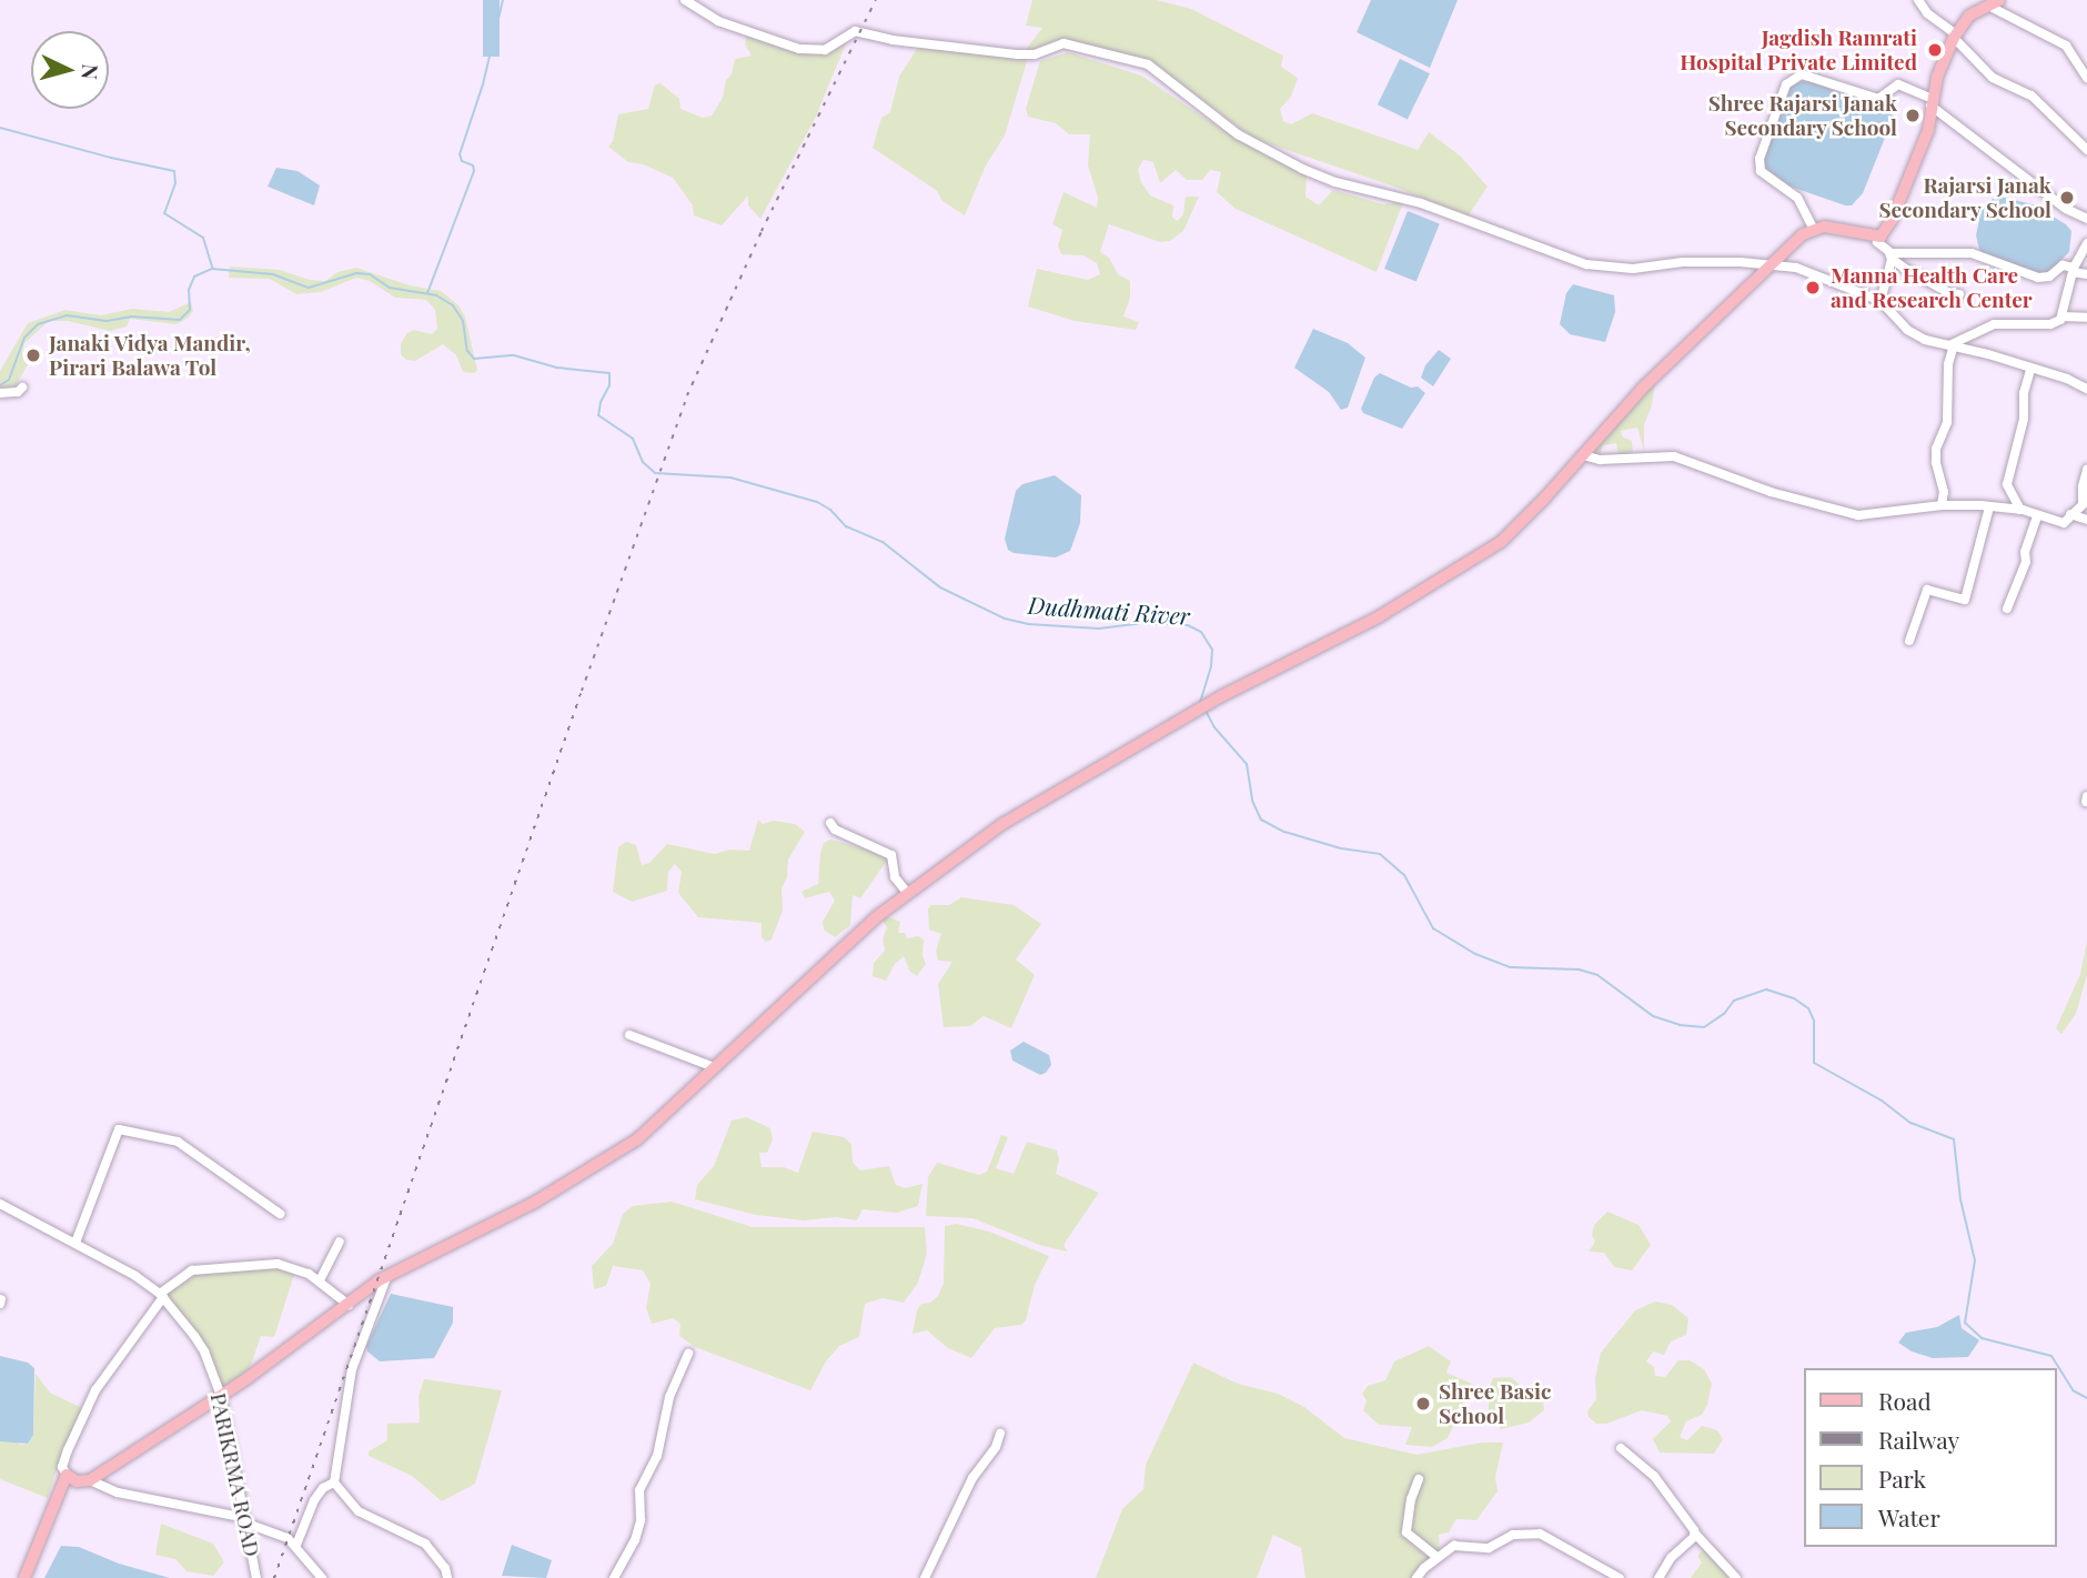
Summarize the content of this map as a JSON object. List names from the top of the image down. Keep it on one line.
{"streets":{"street":["PARIKRMA ROAD"]},"water":["Dudhmati River"],"places":["Jagdish Ramrati Hospital Private Limited","Shree Rajarsi Janak Secondary School","Rajarsi Janak Secondary School","Manna Health Care and Research Center","Janaki Vidya Mandir, Pirari Balawa Tol","Shree Basic School"],"legend":["Road","Railway","Park","Water"],"north":"right"}
